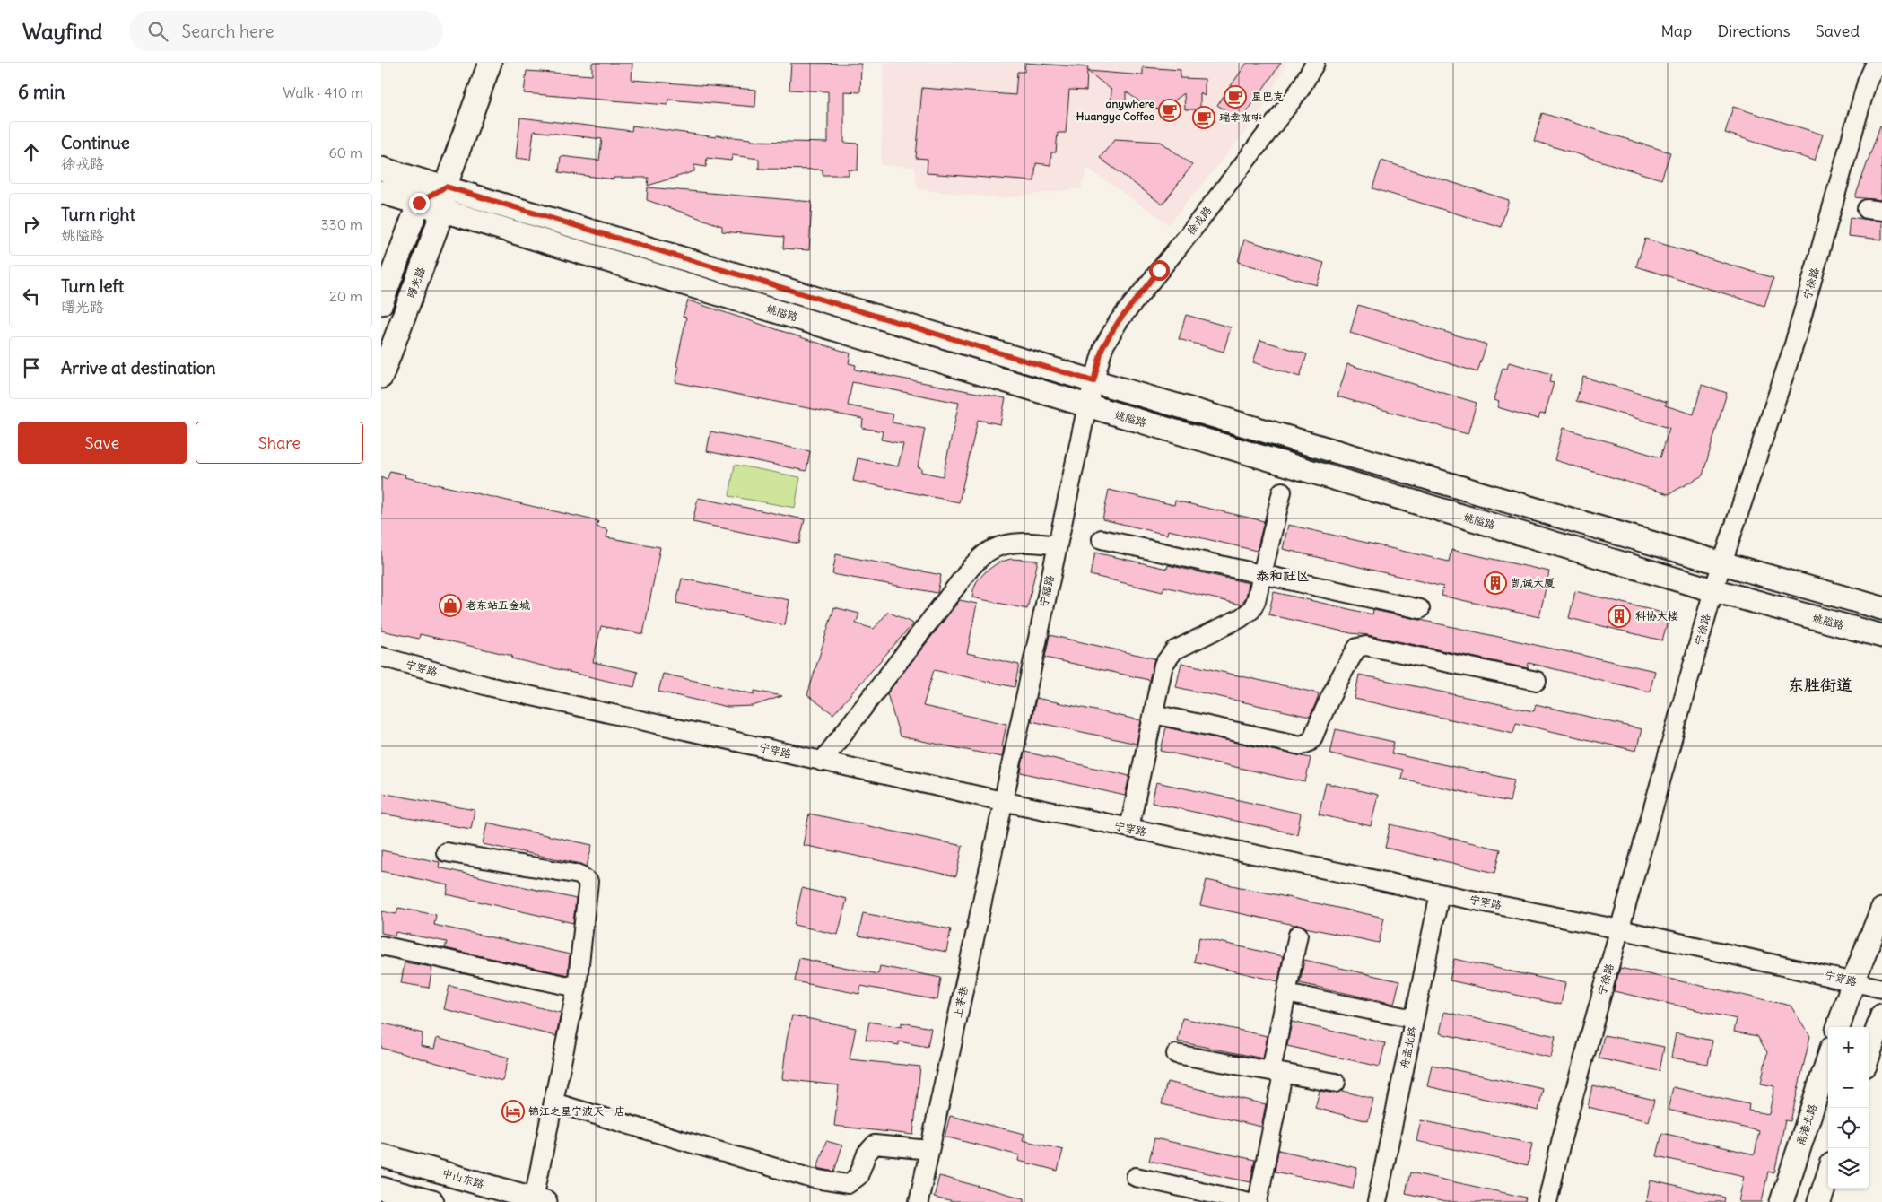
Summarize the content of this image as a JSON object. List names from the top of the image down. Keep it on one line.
{"streets":{"main road":["曙光路","姚隘路","甬港北路","中山东路"],"street":["徐戎路","宁徐路","宁福路","宁穿路","上茅巷","舟孟北路"]},"crossings":[["徐戎路","宁福路"],["曙光路","姚隘路"],["宁徐路","姚隘路"],["宁徐路","宁穿路"],["姚隘路","宁福路"],["宁福路","宁穿路"],["宁福路","上茅巷"],["宁穿路","上茅巷"],["宁穿路","舟孟北路"]],"districts":["泰和社区","东胜街道"],"places":{"cafe":["星巴克","anywhere Huangye Coffee","瑞幸咖啡"],"building":["凯诚大厦","科协大楼"],"shop":["老东站五金城"],"hotel":["锦江之星宁波天一店"]},"page":{"header":"Wayfind","search":"Search here","nav":["Map","Directions","Saved"],"heading":["6 min","Walk · 410 m"],"list":[["Continue","徐戎路","60 m"],["Turn right","姚隘路","330 m"],["Turn left","曙光路","20 m"],"Arrive at destination"],"buttons":["Save","Share"],"map_buttons":["+","−"]}}
